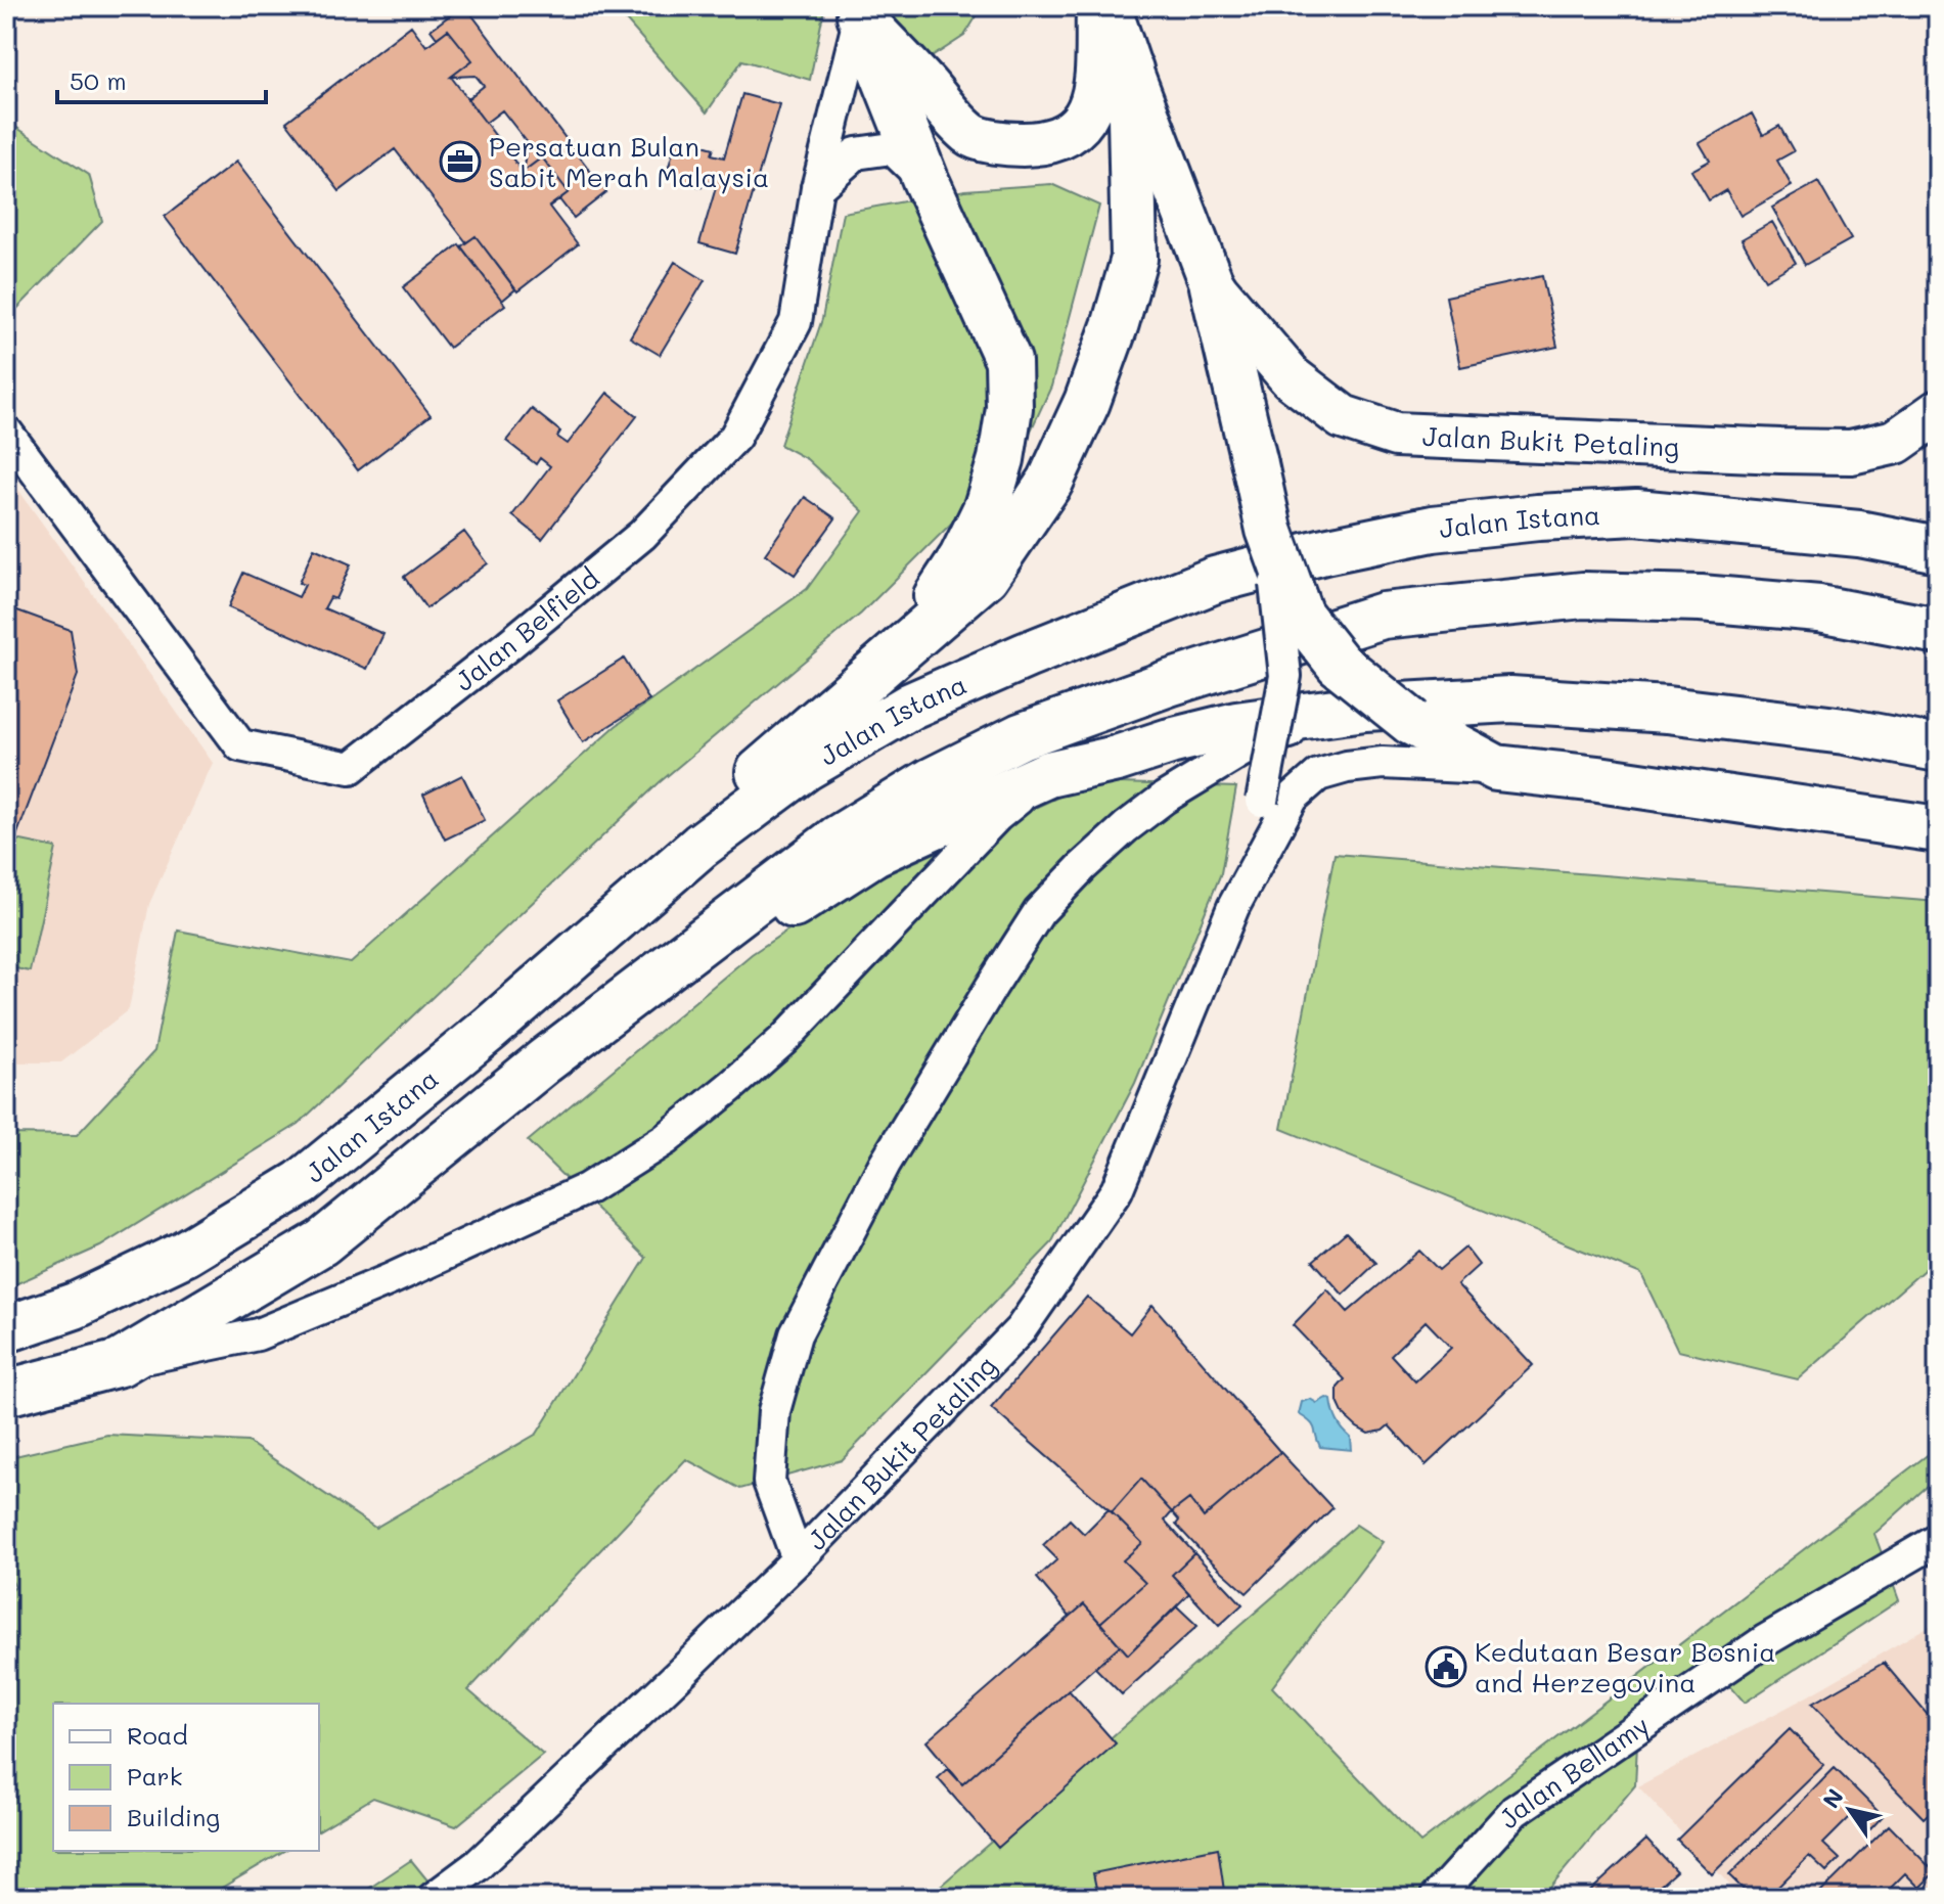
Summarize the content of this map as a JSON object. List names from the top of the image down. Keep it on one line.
{"streets":{"main road":["Jalan Bukit Petaling","Jalan Istana"],"street":["Jalan Belfield","Jalan Bellamy"]},"places":{"office":["Persatuan Bulan Sabit Merah Malaysia"],"public building":["Kedutaan Besar Bosnia and Herzegovina"]},"legend":["Road","Park","Building"],"scale_bar":"50 m","north":"top left"}
